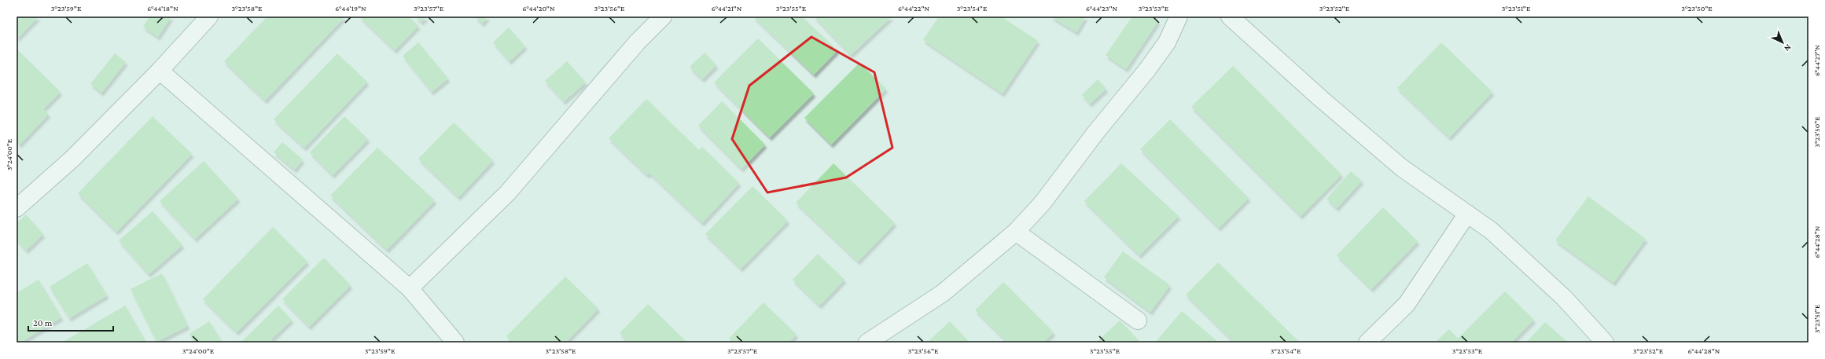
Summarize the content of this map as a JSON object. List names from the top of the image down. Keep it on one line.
{"scale_bar":"20 m","north":"bottom right","coordinates":["3°23'59\"E","6°44'18\"N","3°23'58\"E","6°44'19\"N","3°23'57\"E","6°44'20\"N","3°23'56\"E","6°44'21\"N","3°23'55\"E","6°44'22\"N","3°23'54\"E","6°44'23\"N","3°23'53\"E","3°23'52\"E","3°23'51\"E","3°23'50\"E","6°44'27\"N","3°24'00\"E","6°44'28\"N"]}
